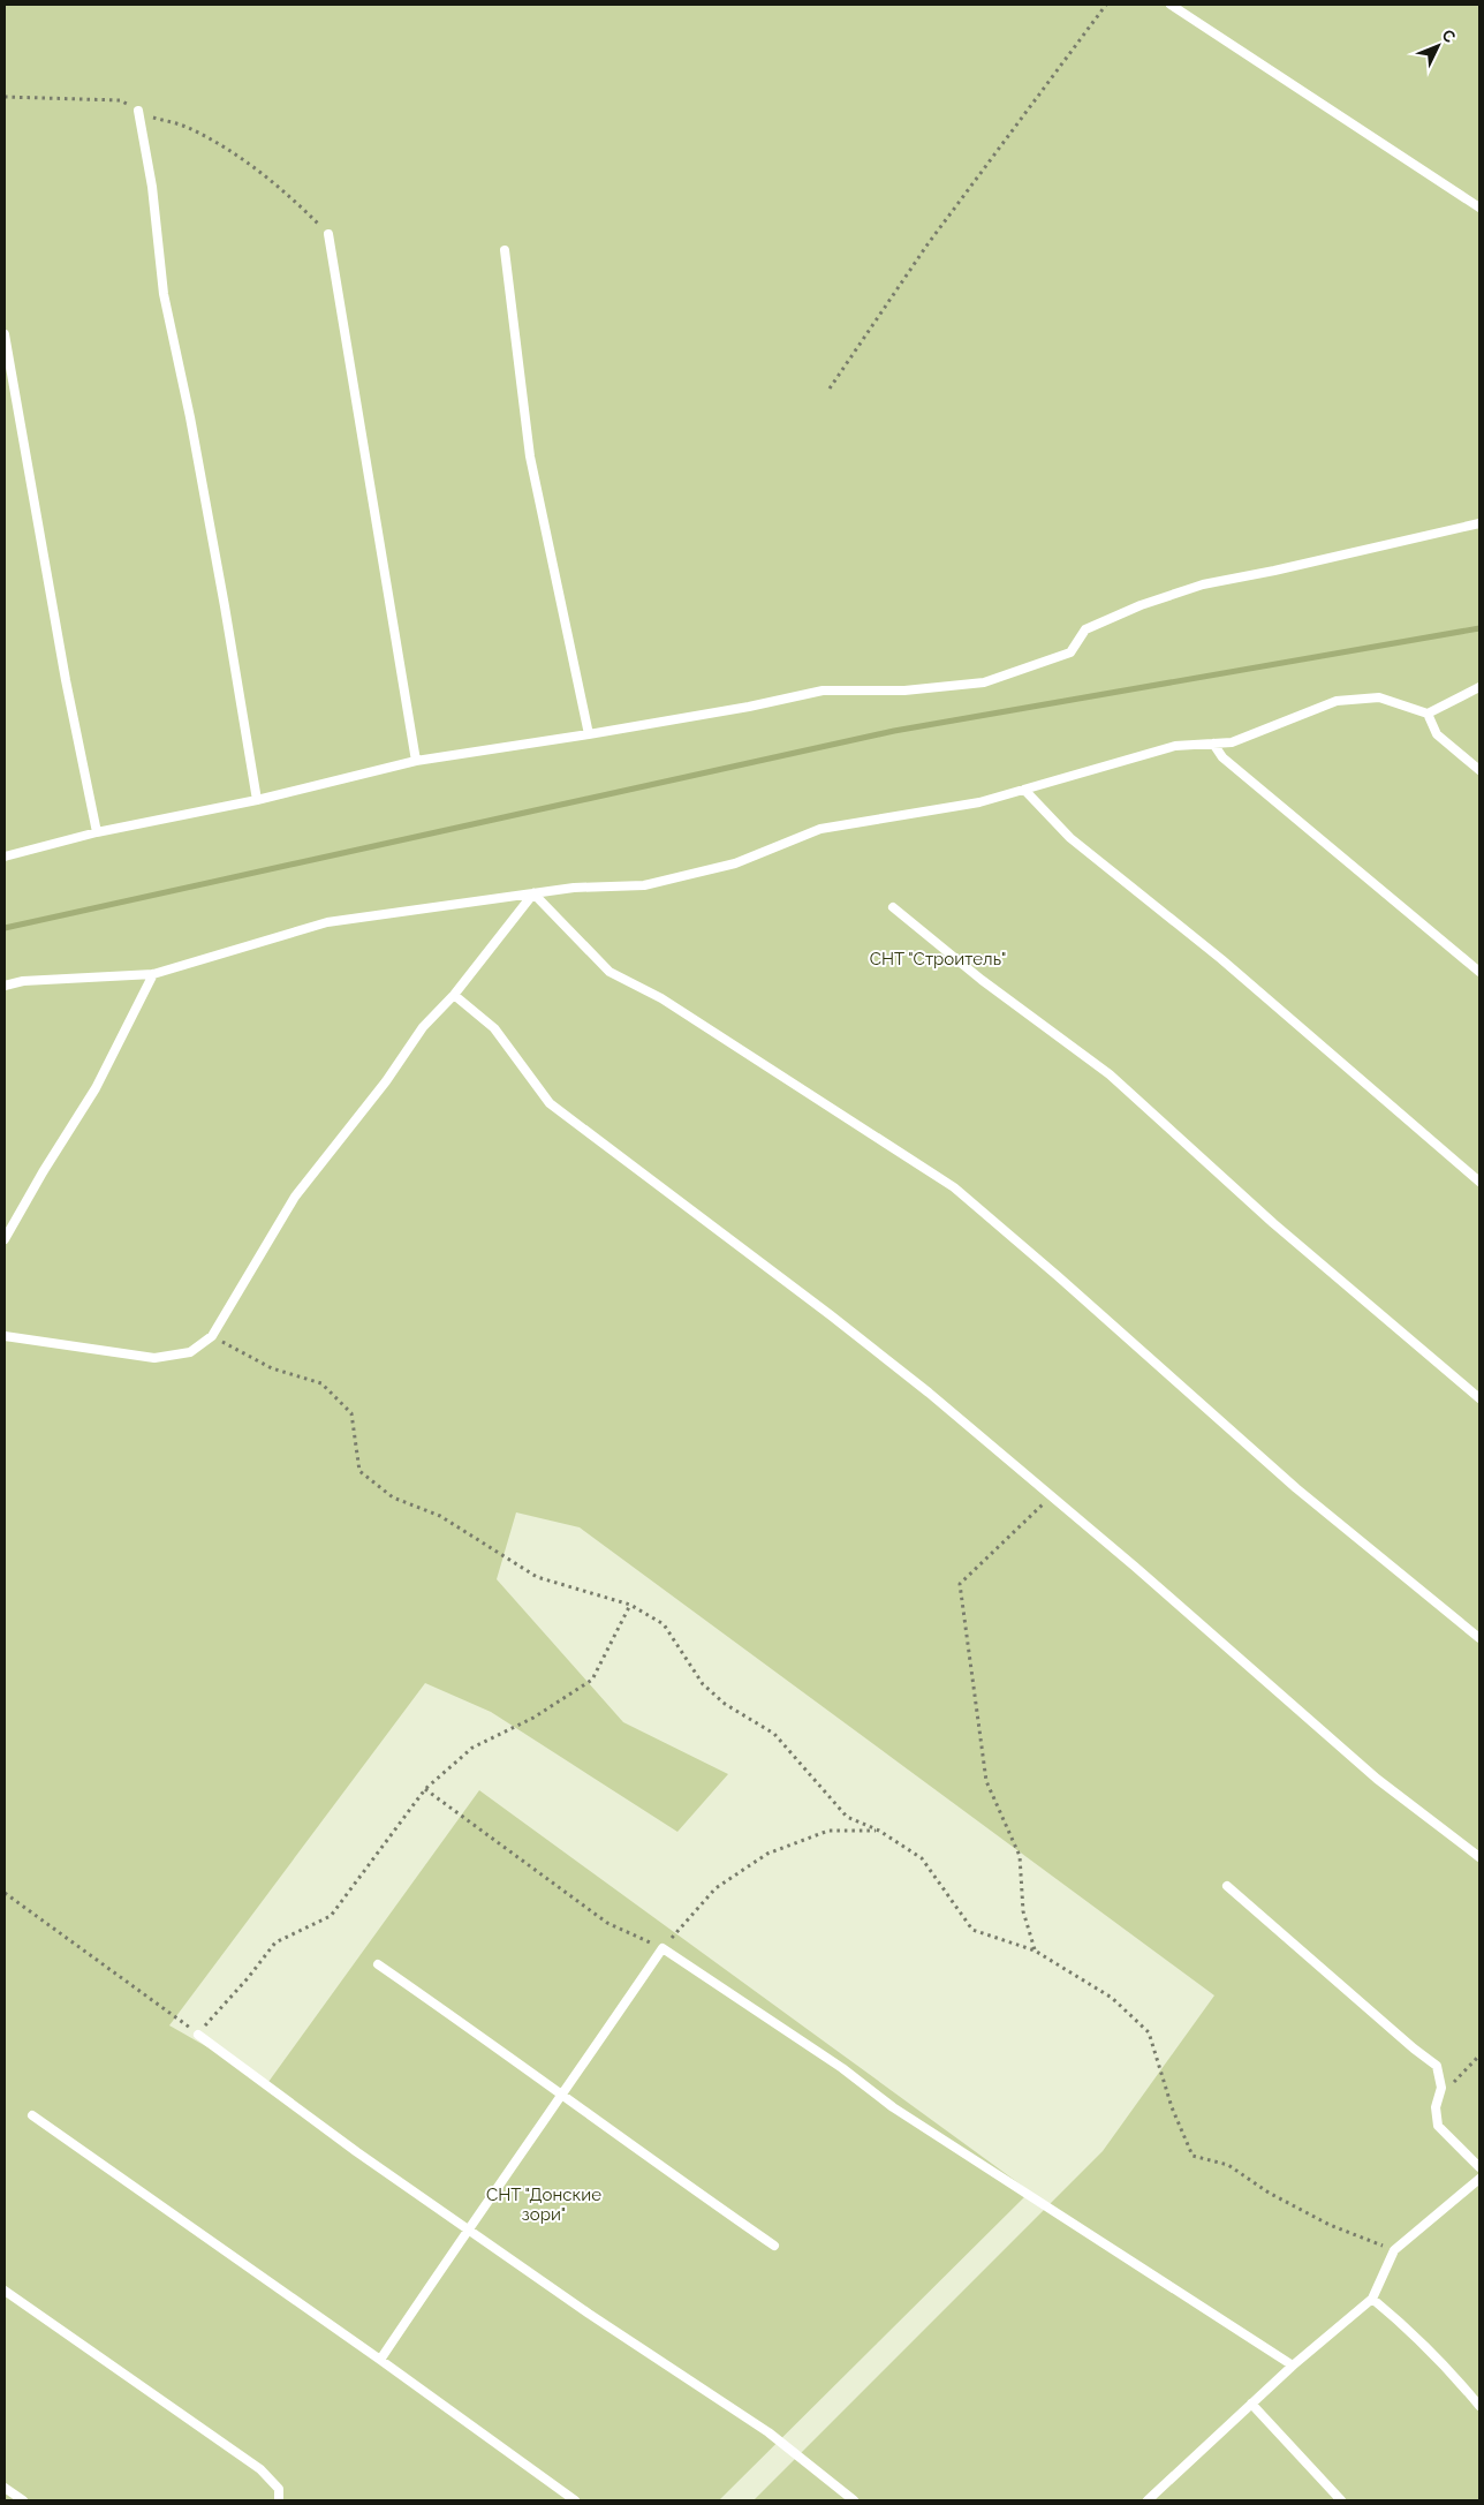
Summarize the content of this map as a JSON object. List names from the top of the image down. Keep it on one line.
{"parks":["СНТ \"Строитель\"","СНТ \"Донские зори\""],"north":"top right"}
